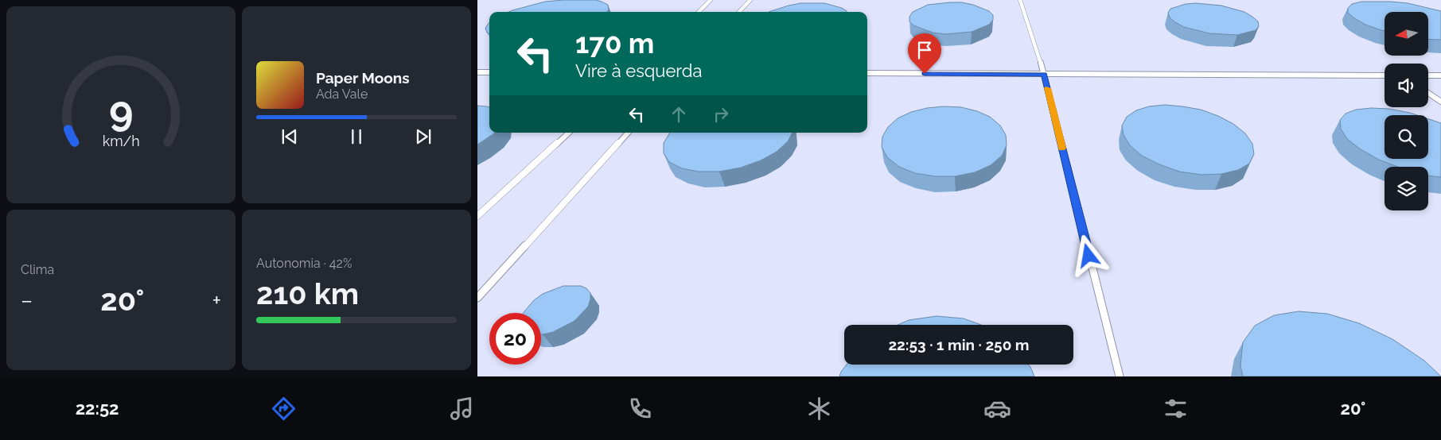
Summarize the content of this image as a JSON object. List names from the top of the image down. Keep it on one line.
{"north":"left","page":{"turn":["170 m","Vire à esquerda"],"song":["Paper Moons","Ada Vale"],"tile":["Clima",["Autonomia · 42%","210 km"]],"heat":["−","20°","+"],"limit":"20","trip":"22:53 · 1 min · 250 m","tabs":["22:52","20°"],"gauge":["9","km/h"]}}
